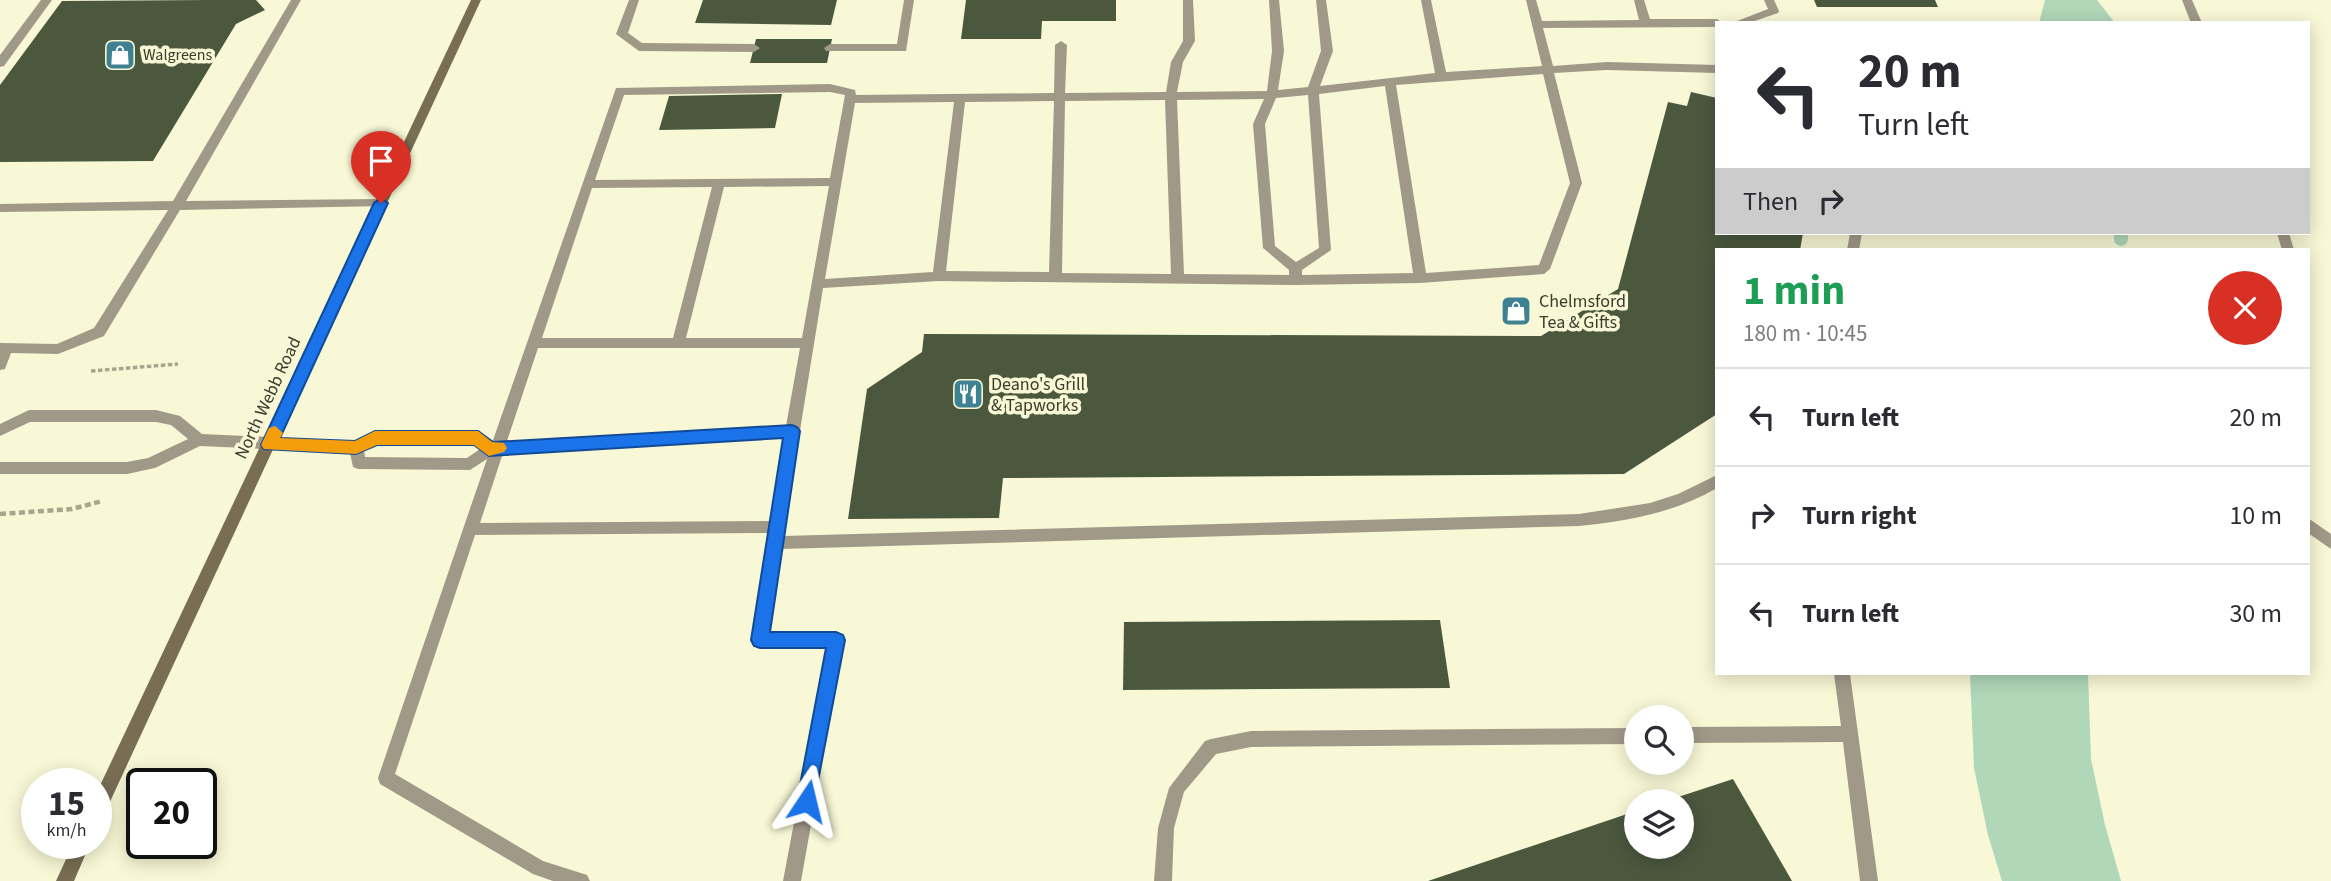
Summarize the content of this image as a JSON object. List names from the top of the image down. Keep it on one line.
{"streets":{"main road":["North Webb Road"]},"places":{"shop":["Walgreens","Chelmsford Tea & Gifts"],"restaurant":["Deano's Grill & Tapworks"]},"page":{"turn":["20 m","Turn left"],"then":"Then","heading":["1 min","180 m · 10:45"],"list":[{"name":"Turn left","value":"20 m"},{"name":"Turn right","value":"10 m"},{"name":"Turn left","value":"30 m"}],"speed":"15 km/h","limit":"20"}}
